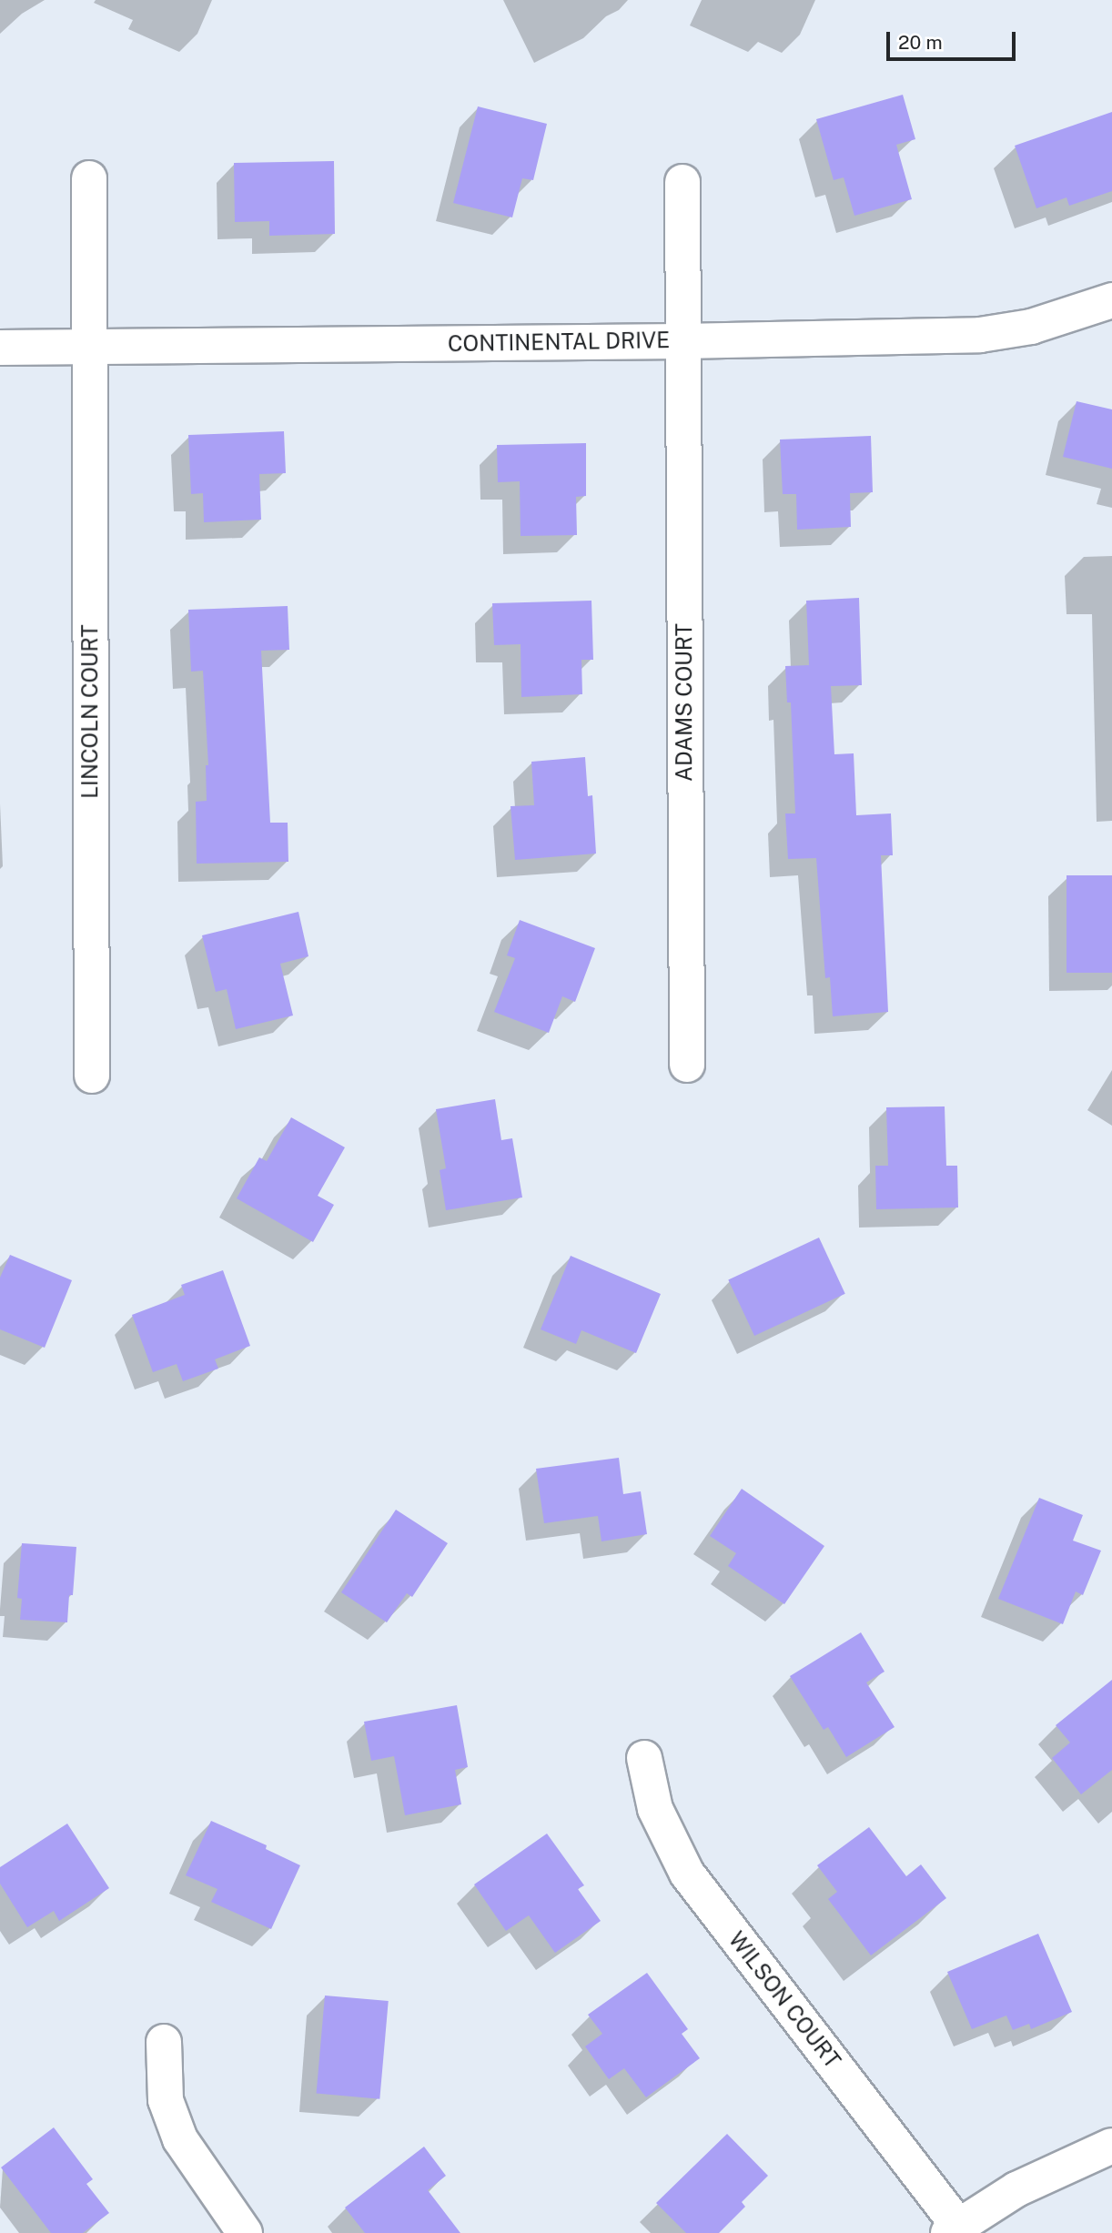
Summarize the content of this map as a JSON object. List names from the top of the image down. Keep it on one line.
{"streets":{"street":["CONTINENTAL DRIVE","ADAMS COURT","LINCOLN COURT","WILSON COURT"]},"crossings":[["CONTINENTAL DRIVE","ADAMS COURT"],["CONTINENTAL DRIVE","LINCOLN COURT"]],"scale_bar":"20 m"}
